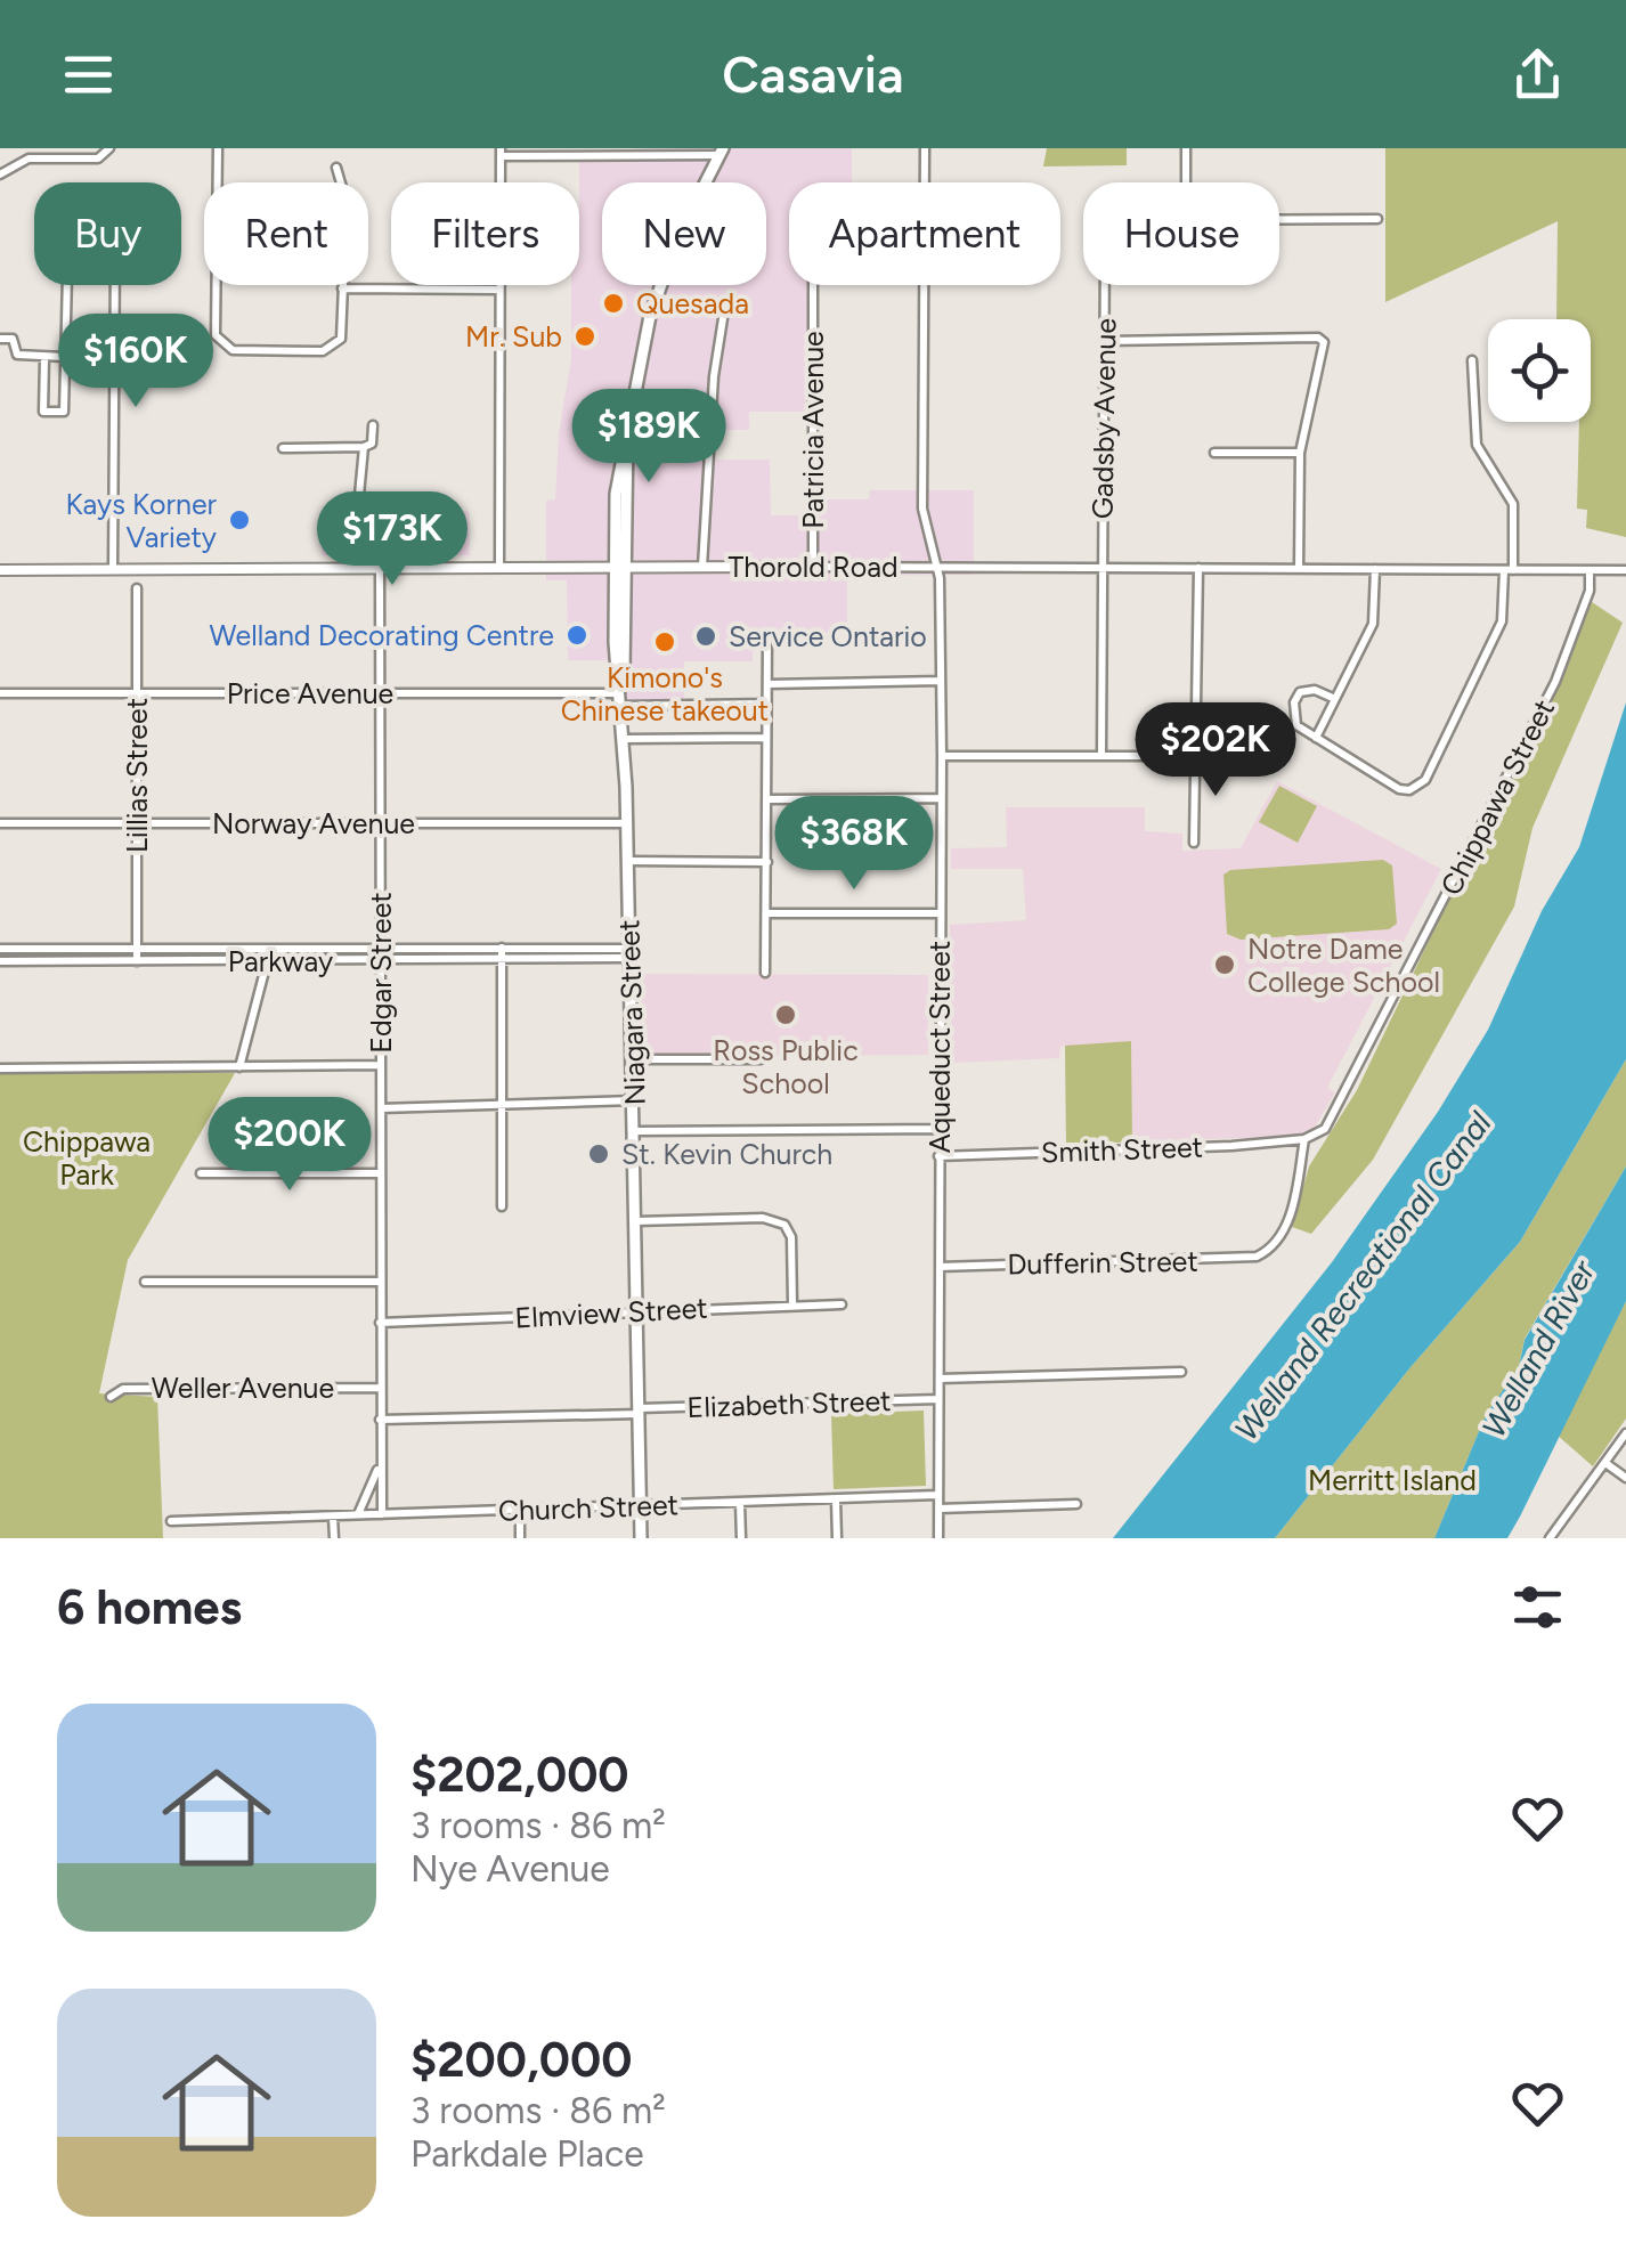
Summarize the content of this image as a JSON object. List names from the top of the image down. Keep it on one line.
{"streets":{"main road":["Niagara Street"],"street":["Gadsby Avenue","Patricia Avenue","Thorold Road","Price Avenue","Lillias Street","Chippawa Street","Norway Avenue","Parkway","Edgar Street","Aqueduct Street","Smith Street","Dufferin Street","Elmview Street","Weller Avenue","Elizabeth Street","Church Street"]},"crossings":[["Gadsby Avenue","Thorold Road"],["Patricia Avenue","Thorold Road"],["Thorold Road","Chippawa Street"],["Thorold Road","Edgar Street"],["Thorold Road","Niagara Street"],["Thorold Road","Aqueduct Street"],["Price Avenue","Lillias Street"],["Price Avenue","Edgar Street"],["Price Avenue","Niagara Street"],["Lillias Street","Norway Avenue"],["Lillias Street","Parkway"],["Chippawa Street","Smith Street"],["Chippawa Street","Dufferin Street"],["Norway Avenue","Edgar Street"],["Norway Avenue","Niagara Street"],["Parkway","Edgar Street"],["Parkway","Niagara Street"],["Edgar Street","Elmview Street"],["Edgar Street","Weller Avenue"],["Edgar Street","Elizabeth Street"],["Edgar Street","Church Street"],["Niagara Street","Elmview Street"],["Niagara Street","Elizabeth Street"],["Niagara Street","Church Street"],["Aqueduct Street","Smith Street"],["Aqueduct Street","Dufferin Street"],["Aqueduct Street","Elizabeth Street"],["Aqueduct Street","Church Street"],["Smith Street","Dufferin Street"]],"water":["Welland Recreational Canal","Welland River"],"parks":["Chippawa Park","Merritt Island"],"places":["Quesada","Mr. Sub","Kays Korner Variety","Welland Decorating Centre","Service Ontario","Kimono's Chinese takeout","Notre Dame College School","Ross Public School","St. Kevin Church"],"page":{"header":"Casavia","chip":["Buy","Rent","Filters","New","Apartment","House"],"price":["$160K","$189K","$173K","$202K","$368K","$200K"],"heading":"6 homes","list":[{"name":"$202,000","note":"3 rooms · 86 m² · Nye Avenue"},{"name":"$200,000","note":"3 rooms · 86 m² · Parkdale Place"}]}}
